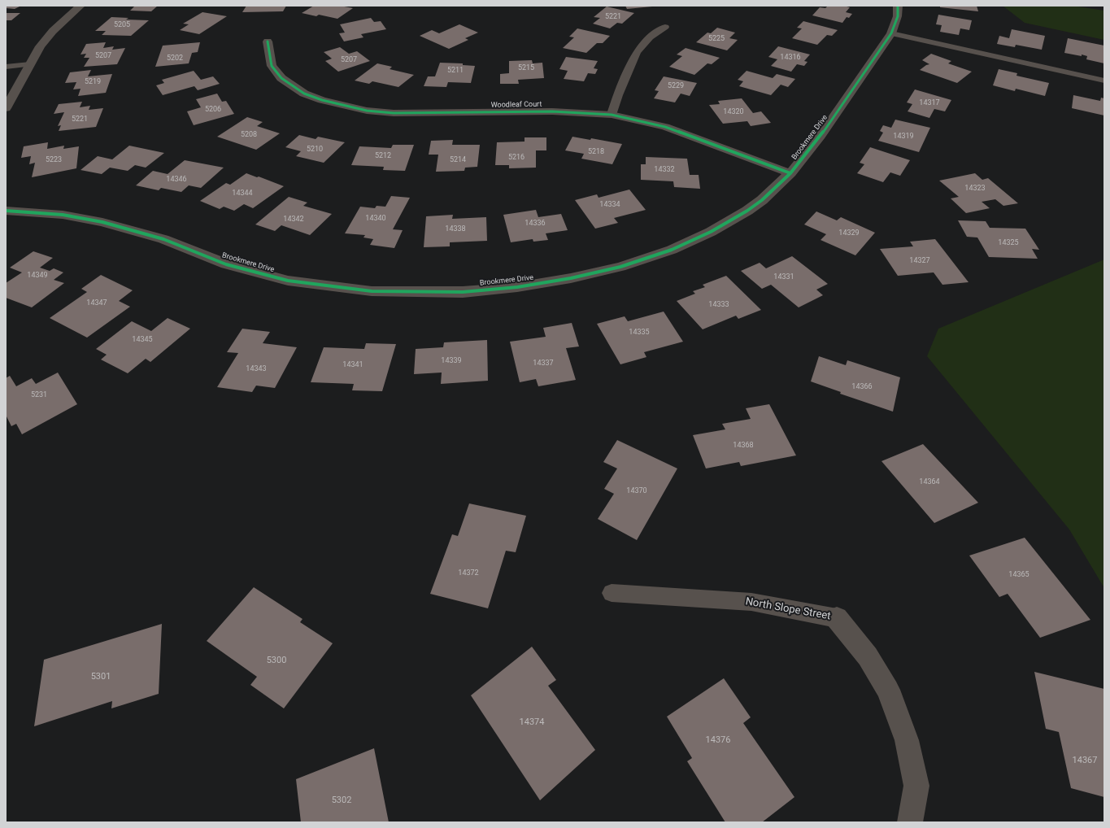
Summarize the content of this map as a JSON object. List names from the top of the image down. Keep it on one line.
{"streets":{"street":["Woodleaf Court","Brookmere Drive","North Slope Street"]},"crossings":[["Woodleaf Court","Brookmere Drive"]],"house_numbers":["5221","5205","5225","5207","14316","5202","5207","5215","5211","5219","5229","14317","5206","14320","5221","5208","14319","5210","5218","5212","5216","5223","5214","14332","14346","14323","14344","14334","14340","14342","14336","14338","14329","14325","14327","14349","14331","14347","14333","14335","14345","14339","14337","14341","14343","14366","5231","14368","14364","14370","14372","14365","5300","5301","14374","14376","14367","5302"]}
